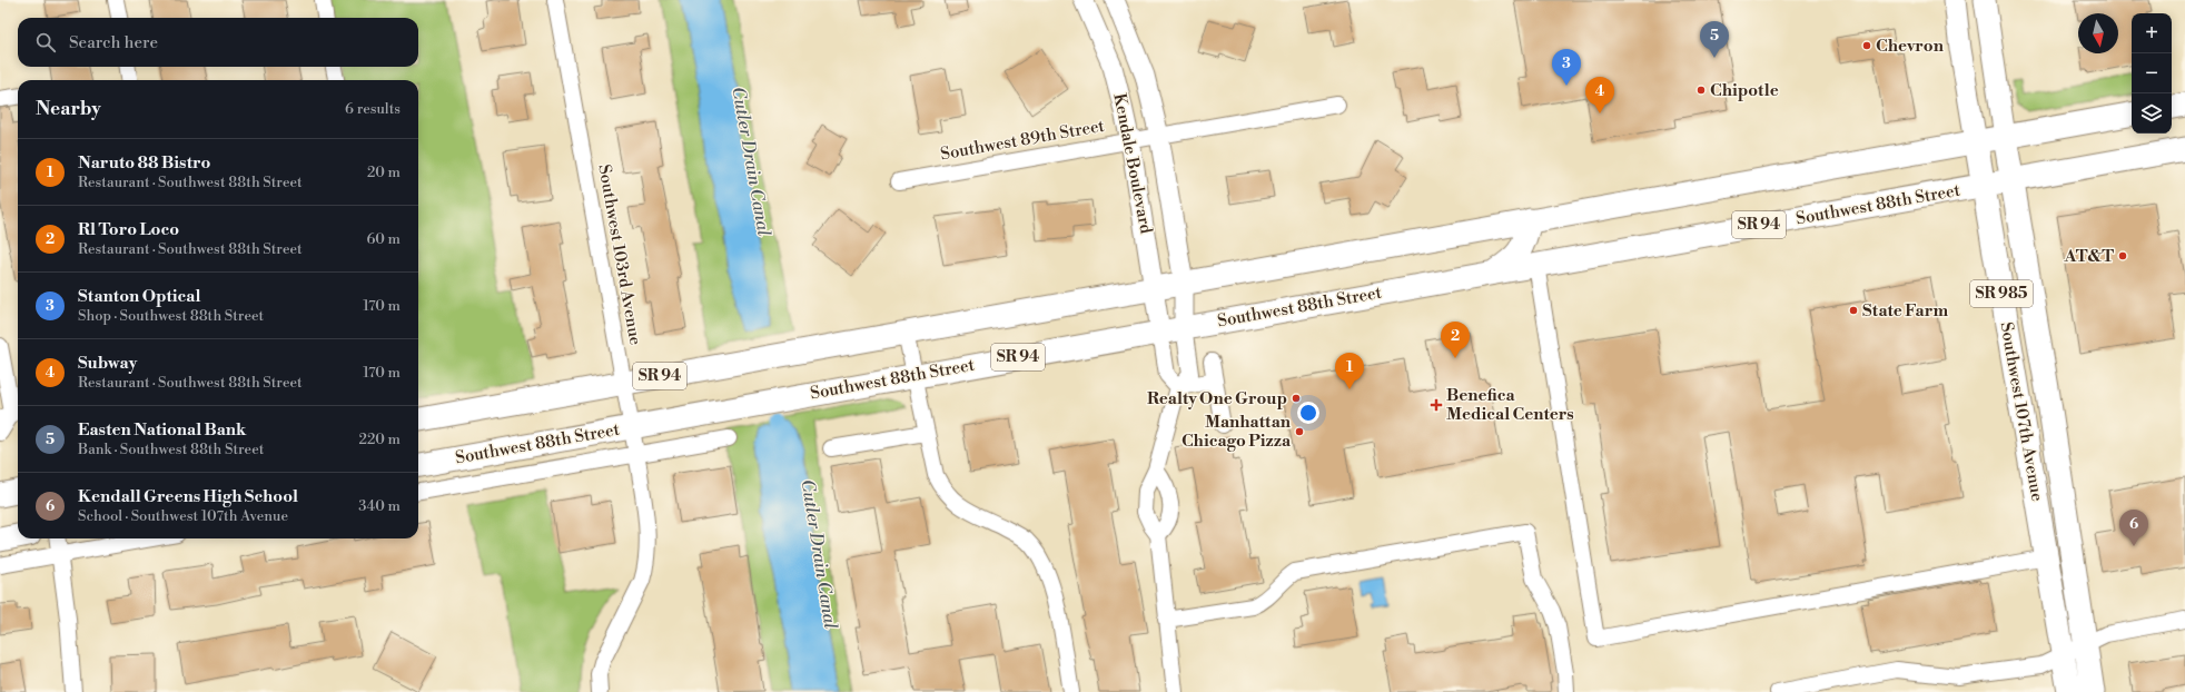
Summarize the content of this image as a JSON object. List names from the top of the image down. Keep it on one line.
{"streets":{"main road":["Southwest 88th Street","SR 94","SR 985","Southwest 107th Avenue"],"street":["Southwest 89th Street","Kendale Boulevard","Southwest 103rd Avenue"]},"crossings":[["Southwest 89th Street","Kendale Boulevard"],["Kendale Boulevard","Southwest 88th Street"],["Kendale Boulevard","SR 94"],["Southwest 88th Street","Southwest 103rd Avenue"],["Southwest 88th Street","Southwest 107th Avenue"],["SR 94","Southwest 103rd Avenue"],["SR 94","Southwest 107th Avenue"]],"water":["Cutler Drain Canal"],"places":{"other":["Chevron","Chipotle","AT&T","State Farm","Realty One Group","Manhattan Chicago Pizza"],"health":["Benefica Medical Centers"]},"north":"bottom","page":{"map_buttons":["+","−"],"search":"Search here","pins":["5","3","4","2","1","6"],"heading":["Nearby","6 results"],"list":[{"mark":"1","name":"Naruto 88 Bistro","note":"Restaurant · Southwest 88th Street","value":"20 m"},{"mark":"2","name":"Rl Toro Loco","note":"Restaurant · Southwest 88th Street","value":"60 m"},{"mark":"3","name":"Stanton Optical","note":"Shop · Southwest 88th Street","value":"170 m"},{"mark":"4","name":"Subway","note":"Restaurant · Southwest 88th Street","value":"170 m"},{"mark":"5","name":"Easten National Bank","note":"Bank · Southwest 88th Street","value":"220 m"},{"mark":"6","name":"Kendall Greens High School","note":"School · Southwest 107th Avenue","value":"340 m"}]}}
